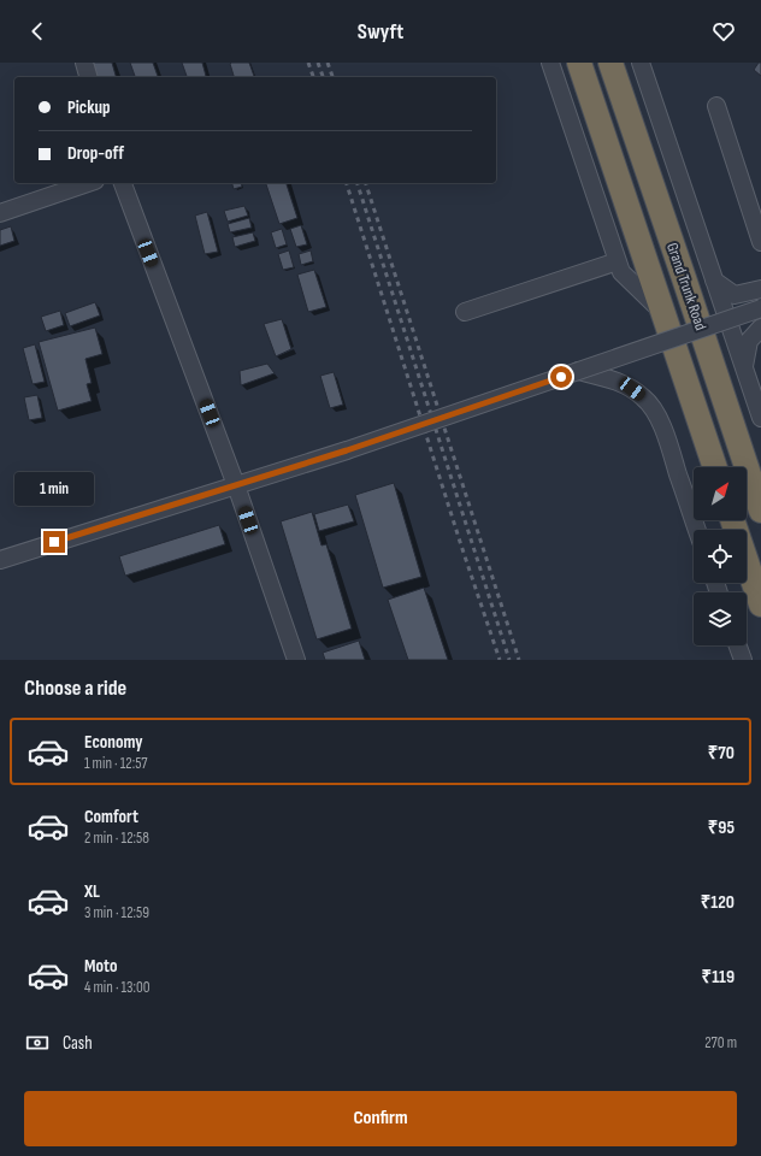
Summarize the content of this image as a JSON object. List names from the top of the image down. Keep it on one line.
{"streets":{"highway":["Grand Trunk Road"]},"north":"top right","page":{"header":"Swyft","banner":["Pickup","Drop-off"],"bubble":"1 min","heading":"Choose a ride","list":[{"name":"Economy","note":"1 min · 12:57","value":"₹70"},{"name":"Comfort","note":"2 min · 12:58","value":"₹95"},{"name":"XL","note":"3 min · 12:59","value":"₹120"},{"name":"Moto","note":"4 min · 13:00","value":"₹119"}],"pay":["Cash","270 m"],"buttons":"Confirm"}}
